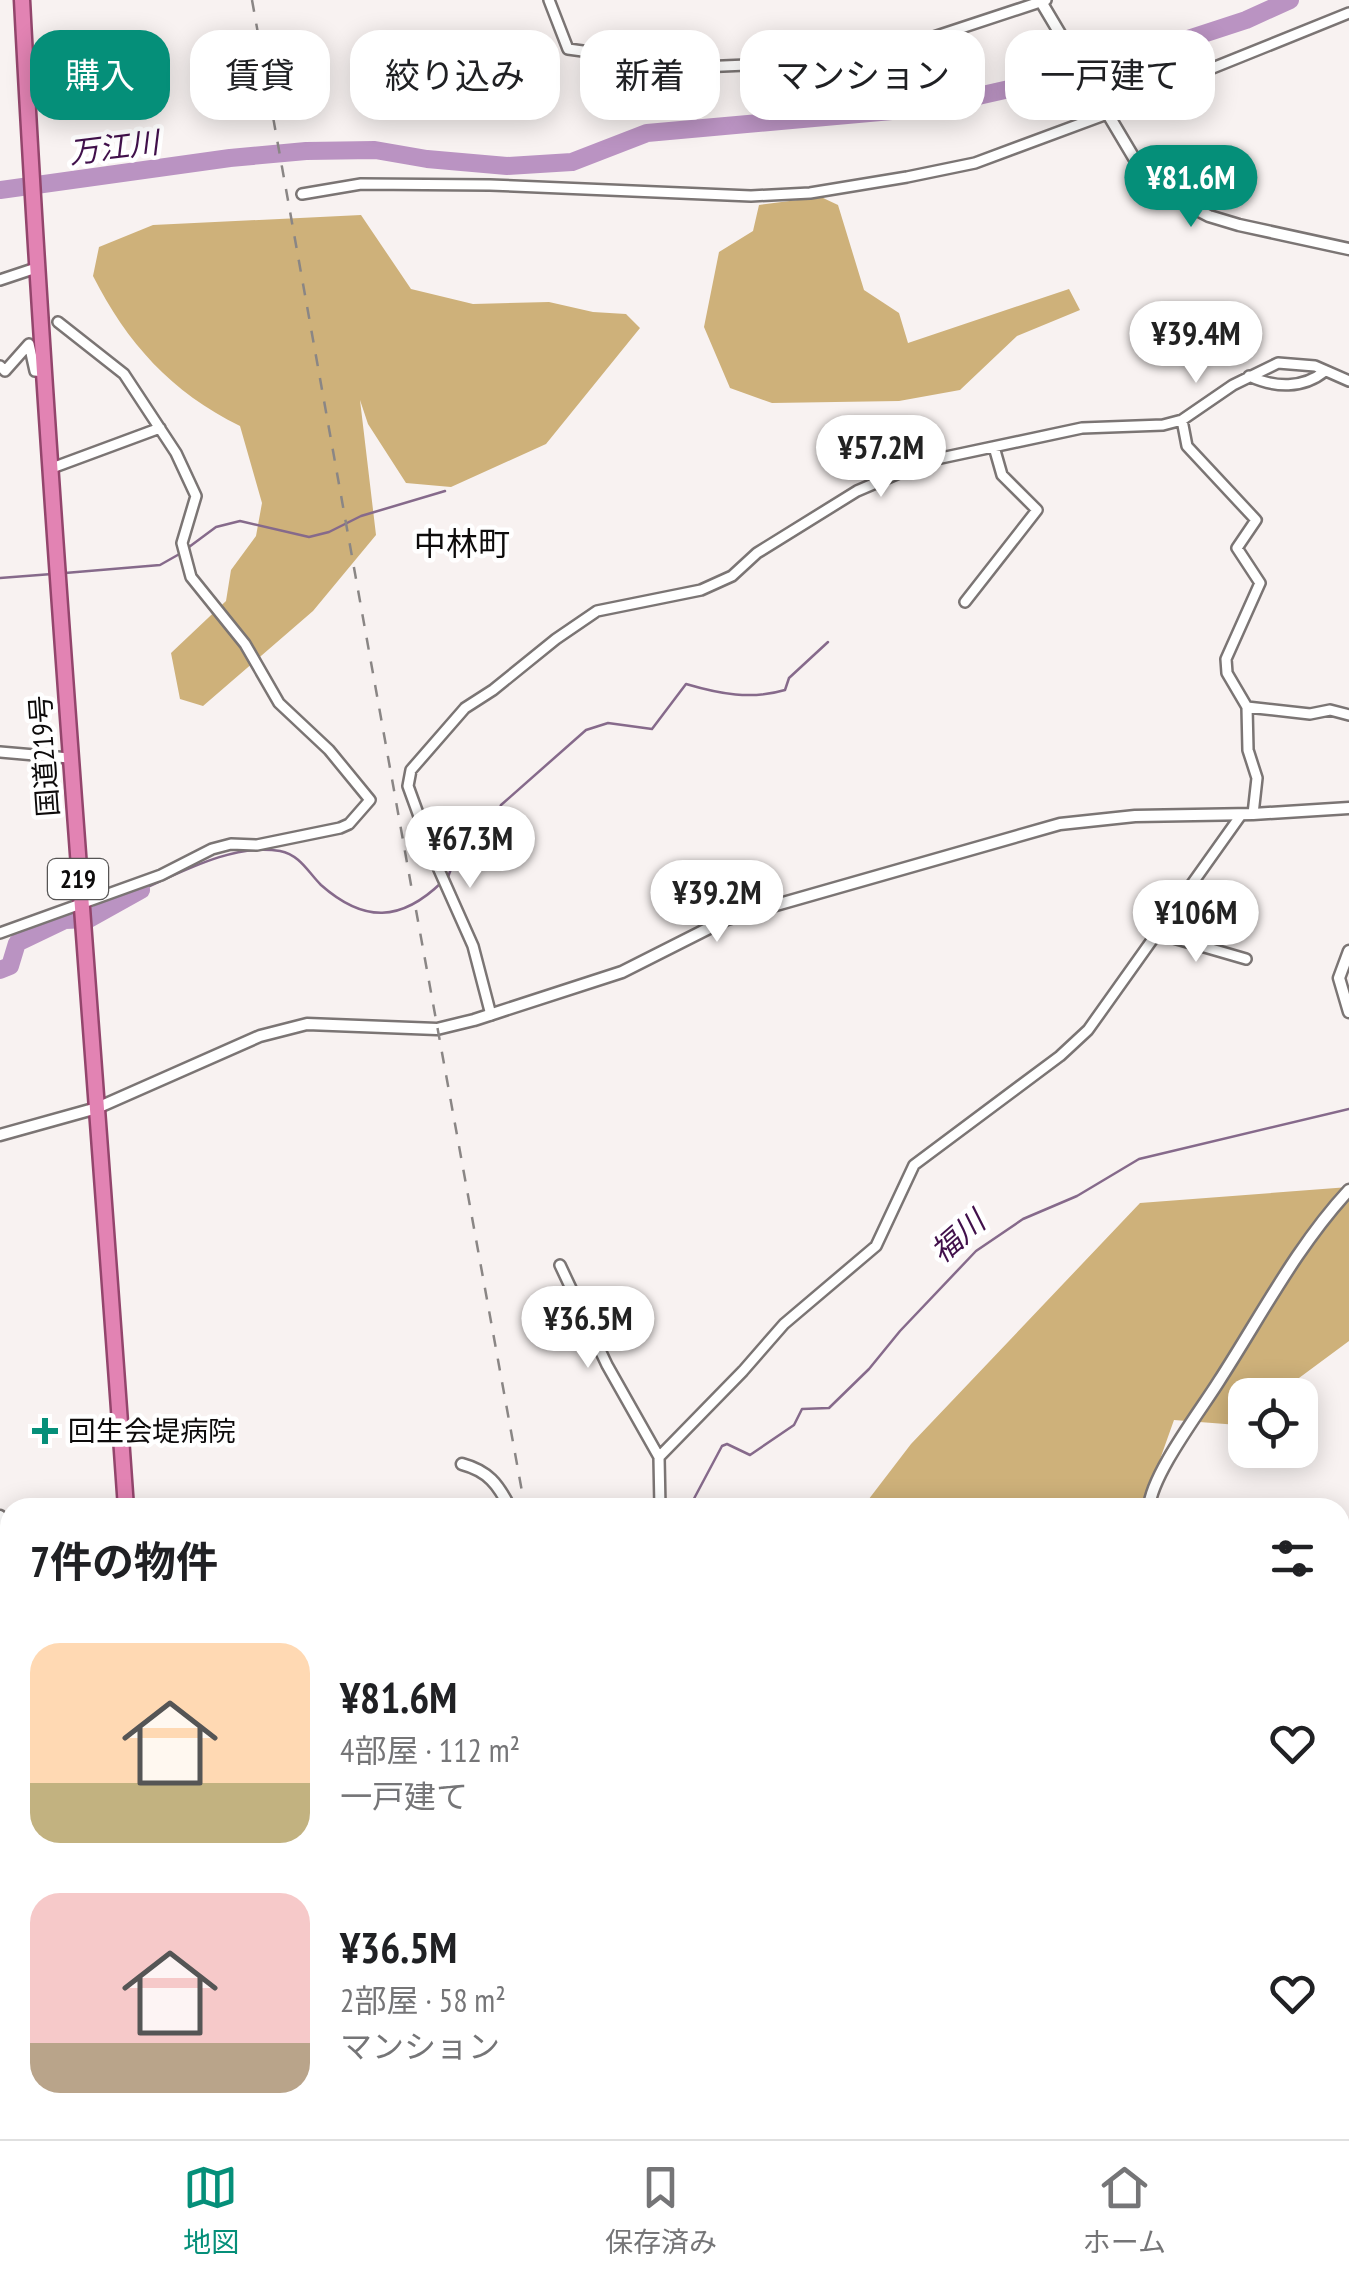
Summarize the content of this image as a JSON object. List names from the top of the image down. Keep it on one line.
{"streets":{"highway":["国道219号","219"]},"districts":["中林町"],"water":["万江川","福川"],"places":{"health":["回生会堤病院"]},"page":{"chip":["購入","賃貸","絞り込み","新着","マンション","一戸建て"],"price":["¥81.6M","¥39.4M","¥57.2M","¥67.3M","¥39.2M","¥106M","¥36.5M"],"heading":"7件の物件","list":[{"name":"¥81.6M","note":"4部屋 · 112 m² · 一戸建て"},{"name":"¥36.5M","note":"2部屋 · 58 m² · マンション"}],"tabs":["地図","保存済み","ホーム"]}}
